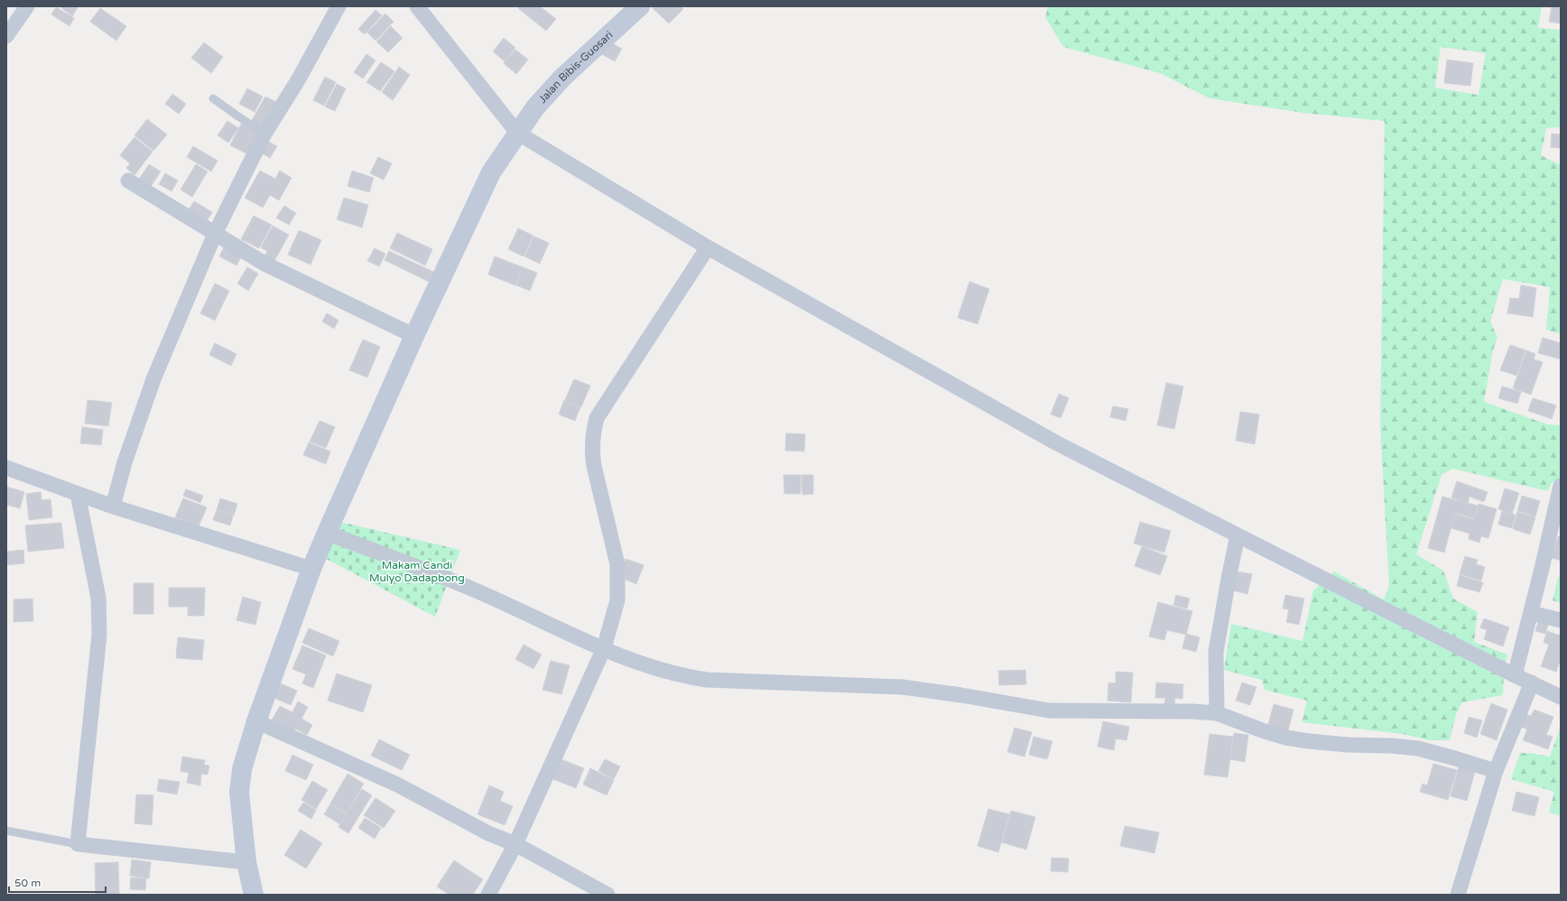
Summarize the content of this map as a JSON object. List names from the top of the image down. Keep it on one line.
{"streets":{"street":["Jalan Bibis-Guosari"]},"parks":["Makam Candi Mulyo Dadapbong"],"scale_bar":"50 m"}
